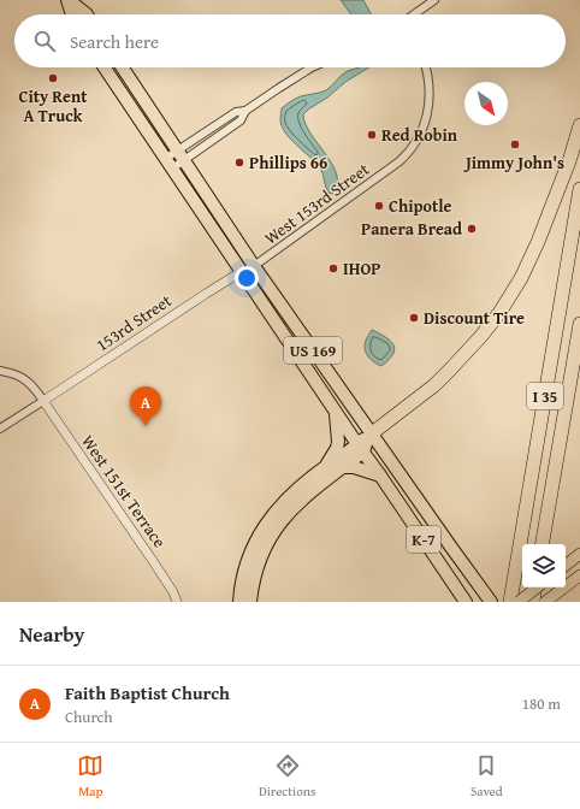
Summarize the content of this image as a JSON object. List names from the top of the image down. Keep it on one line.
{"streets":{"highway":["US 169","I 35","K-7"],"street":["West 153rd Street","153rd Street","West 151st Terrace"]},"crossings":[["West 153rd Street","US 169"],["153rd Street","US 169"],["153rd Street","West 151st Terrace"],["US 169","K-7"]],"places":["City Rent A Truck","Red Robin","Jimmy John's","Phillips 66","Chipotle","Panera Bread","IHOP","Discount Tire"],"north":"bottom right","page":{"search":"Search here","pins":"A","heading":"Nearby","list":[{"mark":"A","name":"Faith Baptist Church","note":"Church","value":"180 m"}],"nav":["Map","Directions","Saved"]}}
